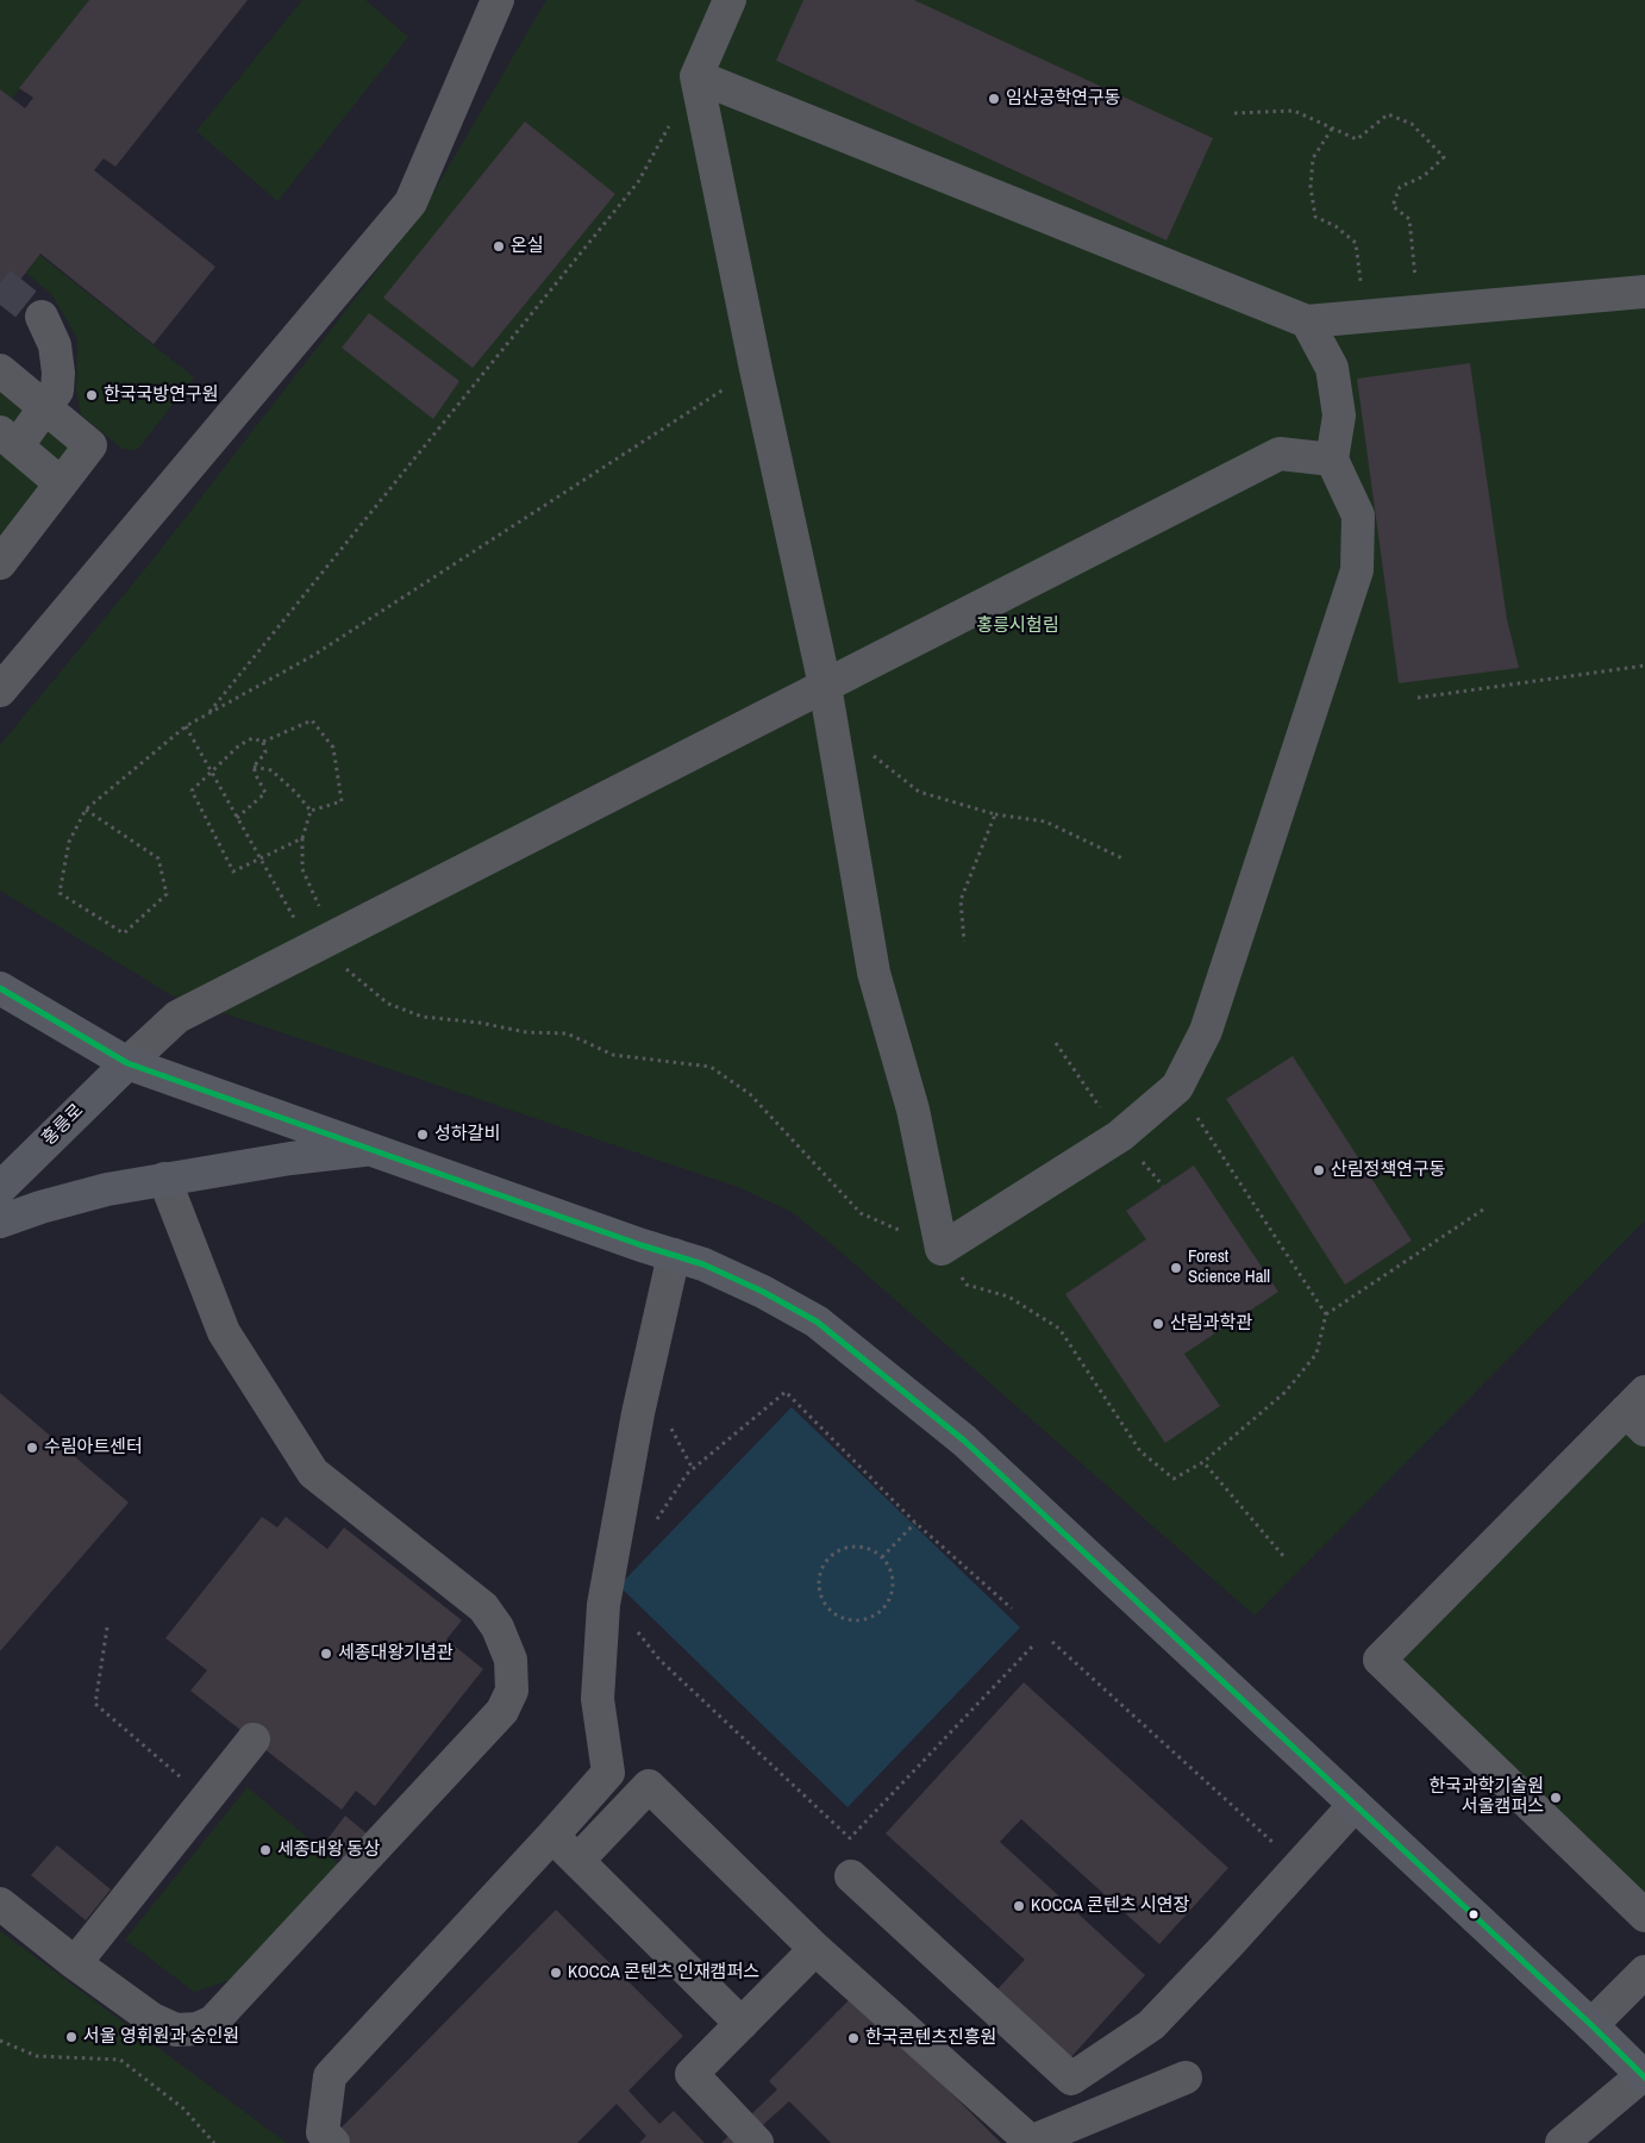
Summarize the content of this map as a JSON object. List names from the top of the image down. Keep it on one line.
{"streets":{"main road":["홍릉로"]},"parks":["홍릉시험림"],"places":["임산공학연구동","온실","한국국방연구원","성하갈비","산림정책연구동","Forest Science Hall","산림과학관","수림아트센터","세종대왕기념관","한국과학기술원 서울캠퍼스","세종대왕 동상","KOCCA 콘텐츠 시연장","KOCCA 콘텐츠 인재캠퍼스","서울 영휘원과 숭인원","한국콘텐츠진흥원"]}
